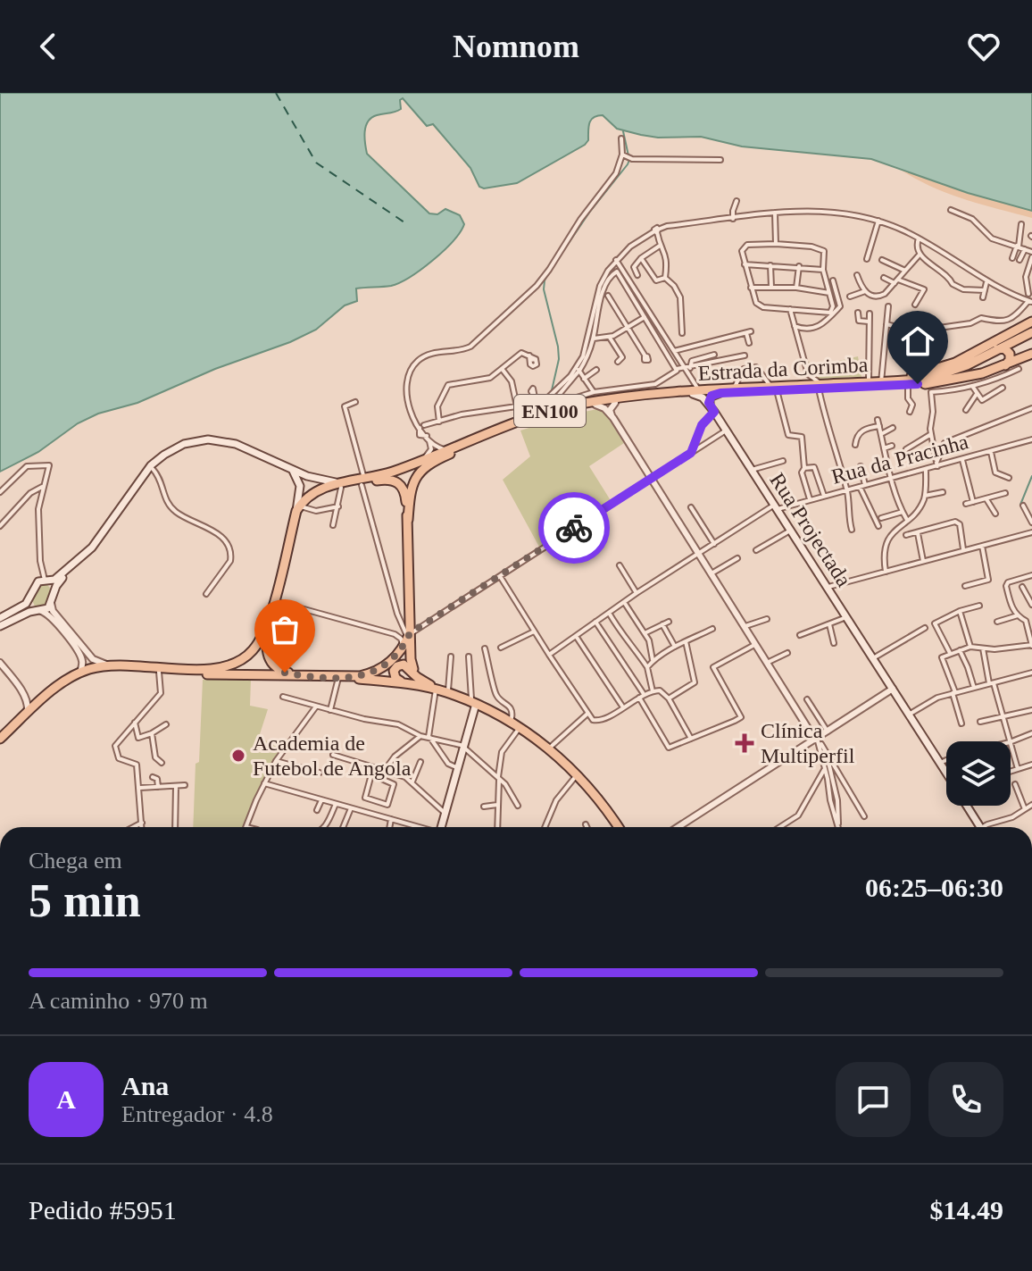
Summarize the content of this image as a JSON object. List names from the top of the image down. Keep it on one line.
{"streets":{"main road":["Estrada da Corimba","EN100","Rua Projectada"],"street":["Rua da Pracinha"]},"crossings":[["Estrada da Corimba","EN100"],["Rua da Pracinha","Rua Projectada"]],"places":{"health":["Clínica Multiperfil"],"other":["Academia de Futebol de Angola"]},"page":{"header":"Nomnom","heading":["5 min","Chega em","06:25–06:30"],"panel":["Ana","Entregador · 4.8","Pedido #5951","$14.49"],"bar":"A caminho · 970 m","round":"A"}}
